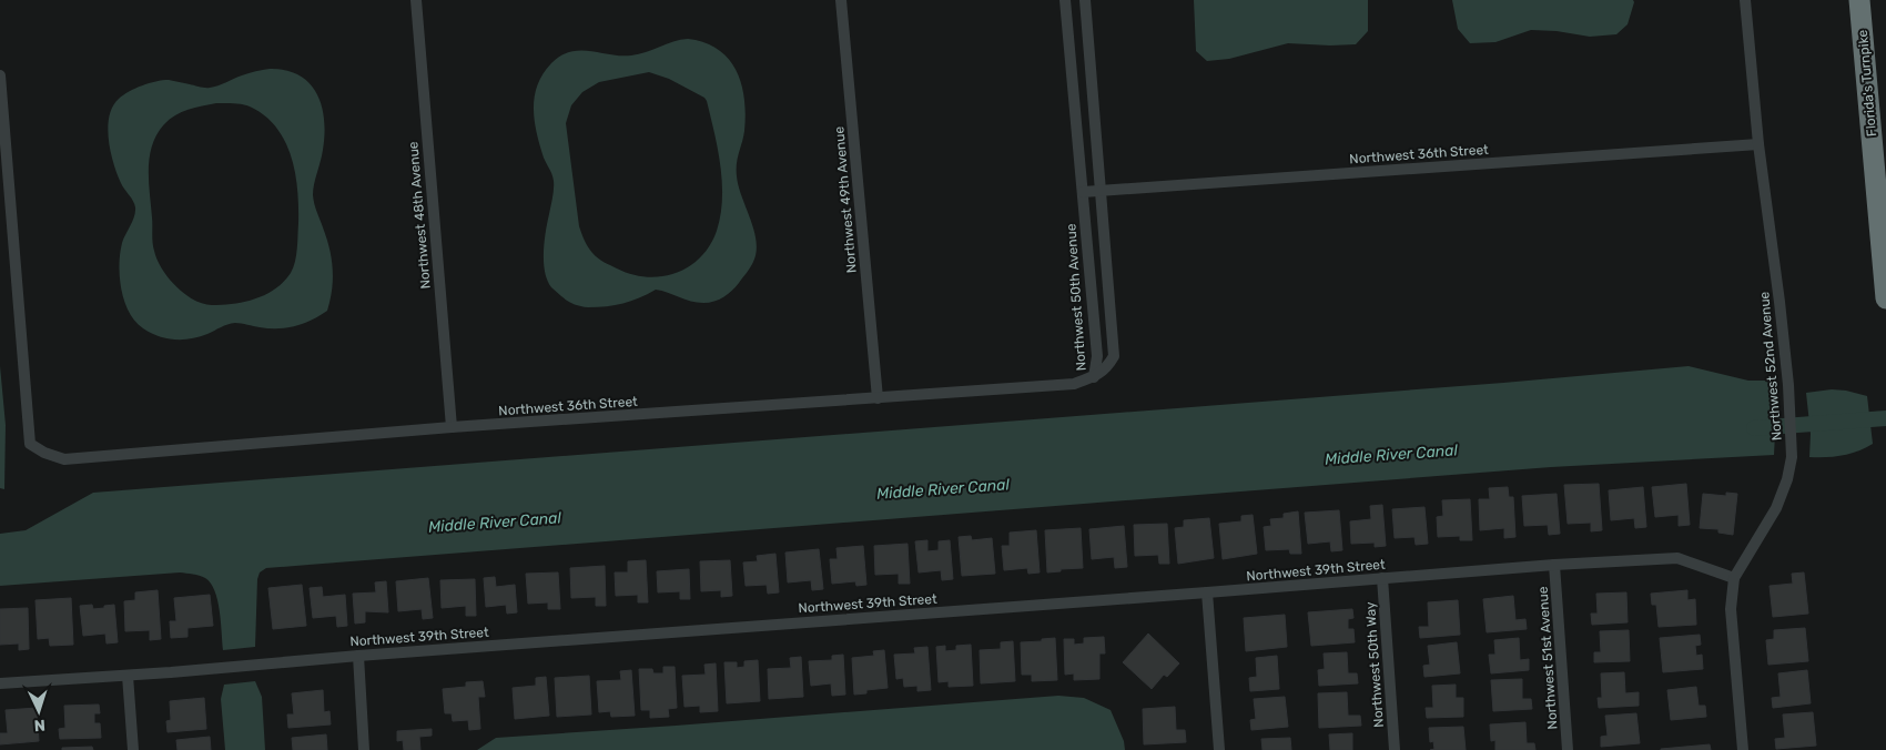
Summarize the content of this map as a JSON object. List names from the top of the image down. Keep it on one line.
{"streets":{"highway":["Florida's Turnpike"],"street":["Northwest 36th Street","Northwest 49th Avenue","Northwest 48th Avenue","Northwest 50th Avenue","Northwest 52nd Avenue","Northwest 39th Street","Northwest 51st Avenue","Northwest 50th Way"]},"crossings":[["Northwest 36th Street","Northwest 49th Avenue"],["Northwest 36th Street","Northwest 48th Avenue"],["Northwest 36th Street","Northwest 50th Avenue"],["Northwest 36th Street","Northwest 52nd Avenue"],["Northwest 52nd Avenue","Northwest 39th Street"],["Northwest 39th Street","Northwest 51st Avenue"],["Northwest 39th Street","Northwest 50th Way"]],"water":["Middle River Canal"],"north":"bottom"}
